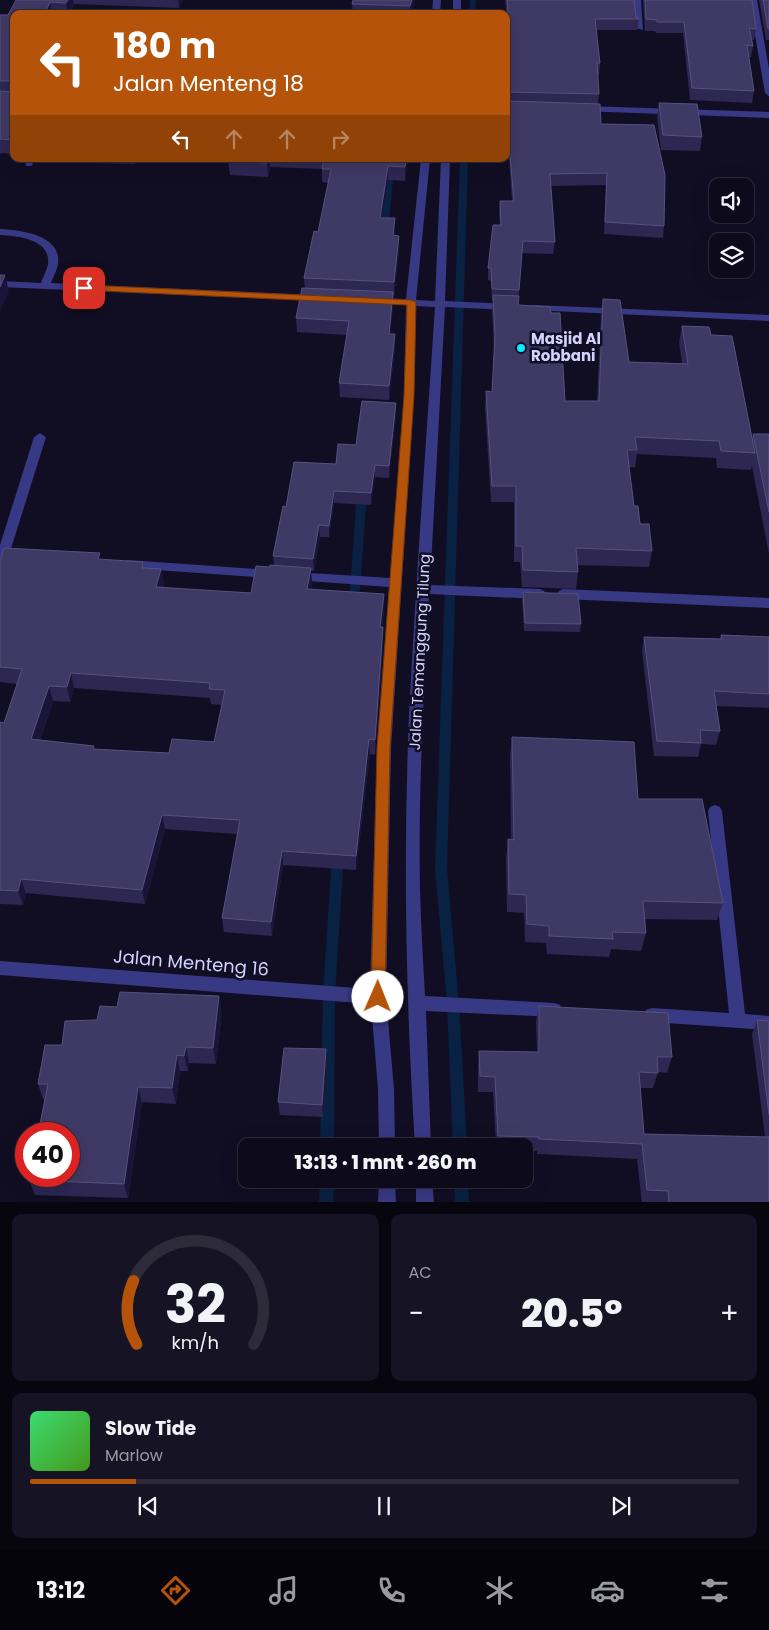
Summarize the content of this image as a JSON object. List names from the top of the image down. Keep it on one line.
{"streets":{"street":["Jalan Temanggung Tilung","Jalan Menteng 16"]},"places":["Masjid Al Robbani"],"page":{"turn":["180 m","Jalan Menteng 18"],"limit":"40","trip":"13:13 · 1 mnt · 260 m","tile":"AC","heat":["−","20.5°","+"],"song":["Slow Tide","Marlow"],"tabs":"13:12","gauge":["32","km/h"]}}
